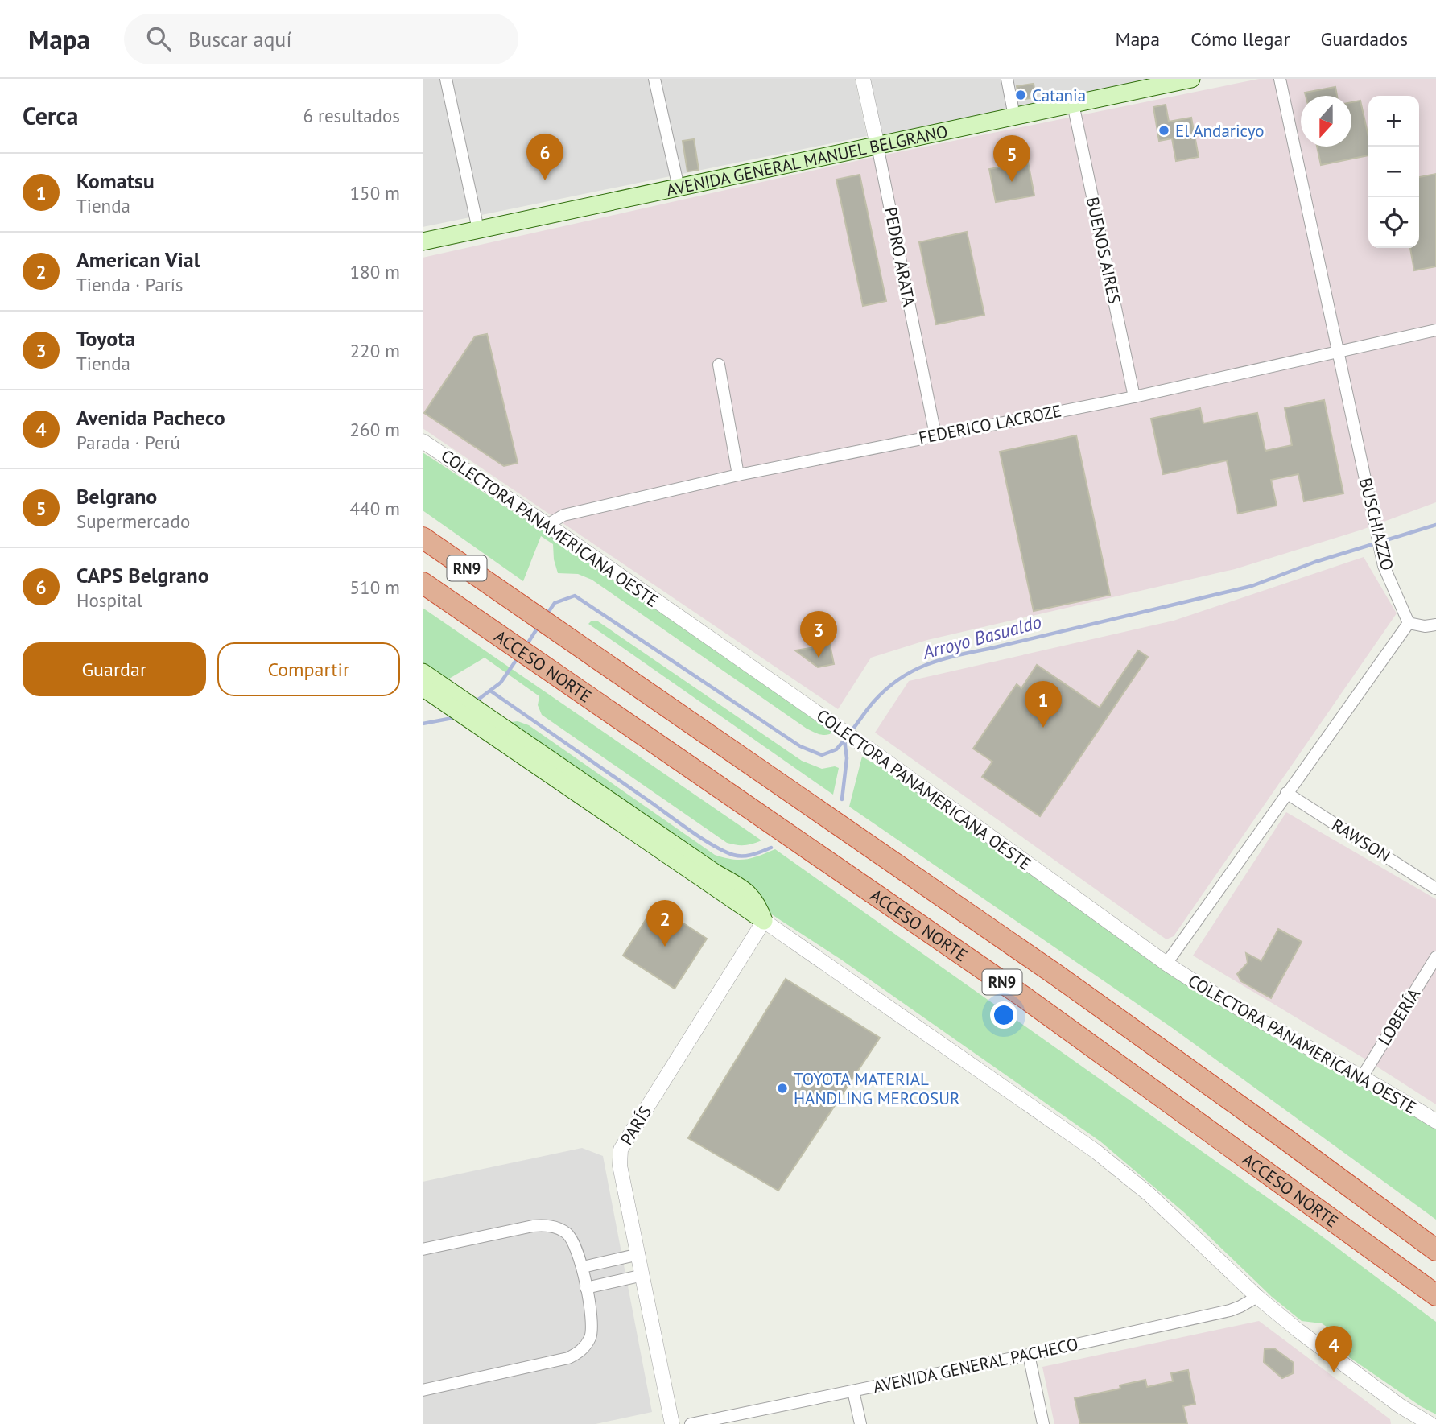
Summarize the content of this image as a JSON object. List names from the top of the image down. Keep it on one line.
{"streets":{"highway":["RN9","ACCESO NORTE"],"main road":["AVENIDA GENERAL MANUEL BELGRANO"],"street":["BUENOS AIRES","PEDRO ARATA","FEDERICO LACROZE","BUSCHIAZZO","COLECTORA PANAMERICANA OESTE","RAWSON","LOBERÍA","PARÍS","AVENIDA GENERAL PACHECO"]},"crossings":[["AVENIDA GENERAL MANUEL BELGRANO","BUENOS AIRES"],["AVENIDA GENERAL MANUEL BELGRANO","PEDRO ARATA"],["BUENOS AIRES","FEDERICO LACROZE"],["PEDRO ARATA","FEDERICO LACROZE"],["FEDERICO LACROZE","BUSCHIAZZO"],["FEDERICO LACROZE","COLECTORA PANAMERICANA OESTE"],["COLECTORA PANAMERICANA OESTE","LOBERÍA"]],"water":["Arroyo Basualdo"],"places":["Catania","El Andaricyo","TOYOTA MATERIAL HANDLING MERCOSUR"],"north":"bottom","page":{"header":"Mapa","search":"Buscar aquí","nav":["Mapa","Cómo llegar","Guardados"],"heading":["Cerca","6 resultados"],"map_buttons":["+","−"],"pins":["6","5","3","1","2","4"],"list":[{"mark":"1","name":"Komatsu","note":"Tienda","value":"150 m"},{"mark":"2","name":"American Vial","note":"Tienda · París","value":"180 m"},{"mark":"3","name":"Toyota","note":"Tienda","value":"220 m"},{"mark":"4","name":"Avenida Pacheco","note":"Parada · Perú","value":"260 m"},{"mark":"5","name":"Belgrano","note":"Supermercado","value":"440 m"},{"mark":"6","name":"CAPS Belgrano","note":"Hospital","value":"510 m"}],"buttons":["Guardar","Compartir"]}}
